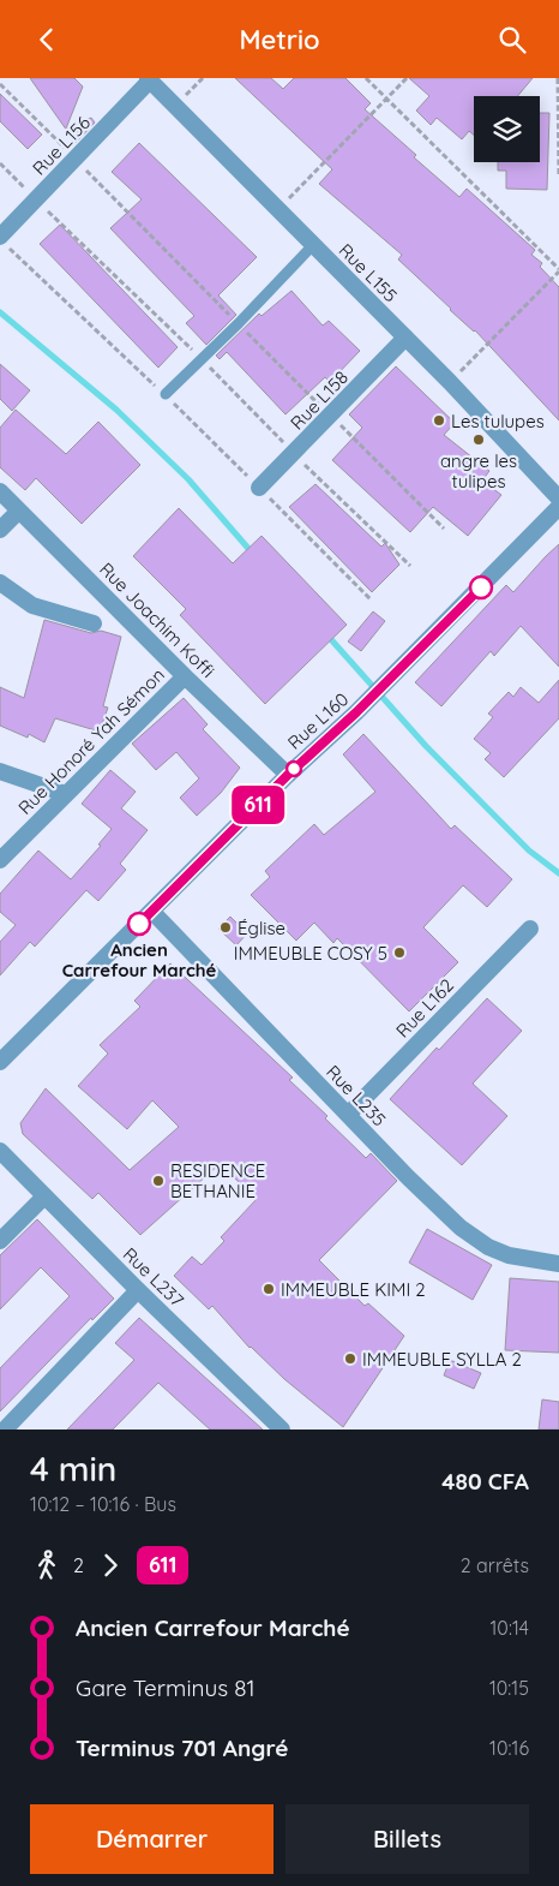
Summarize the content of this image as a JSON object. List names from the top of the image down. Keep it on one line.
{"streets":{"street":["Rue L156","Rue L155","Rue L158","Rue Joachim Koffi","Rue L160","Rue Honoré Yah Sémon","Rue L162","Rue L235","Rue L237"]},"crossings":[["Rue L156","Rue L155"],["Rue L155","Rue L158"],["Rue Joachim Koffi","Rue L160"],["Rue Joachim Koffi","Rue Honoré Yah Sémon"],["Rue L160","Rue L235"],["Rue L162","Rue L235"]],"places":["Les tulupes","angre les tulipes","Ancien Carrefour Marché","Église","IMMEUBLE COSY 5","RESIDENCE BETHANIE","IMMEUBLE KIMI 2","IMMEUBLE SYLLA 2"],"lines":["bus line 611"],"page":{"header":"Metrio","on_map":"611","heading":["4 min","10:12 – 10:16 · Bus","480 CFA"],"legs":["2","611","2 arrêts"],"list":[{"name":"Ancien Carrefour Marché","value":"10:14"},{"name":"Gare Terminus 81","value":"10:15"},{"name":"Terminus 701 Angré","value":"10:16"}],"buttons":["Démarrer","Billets"]}}
